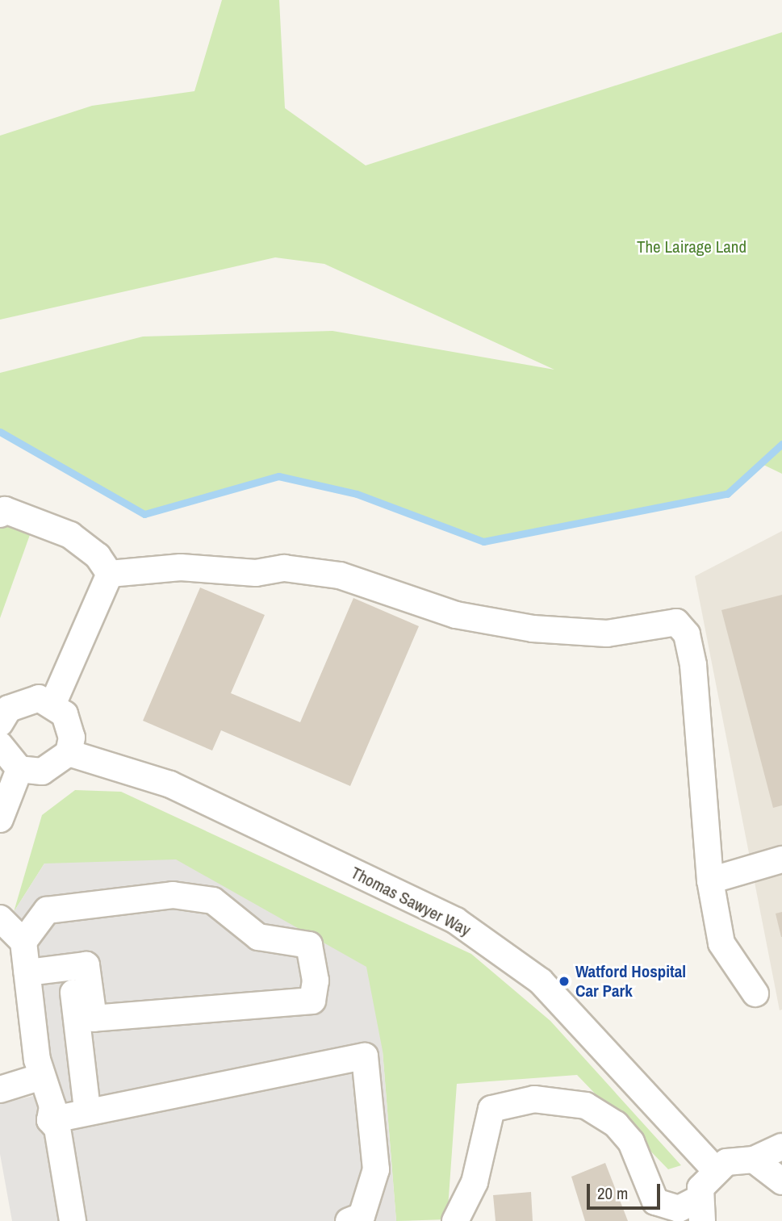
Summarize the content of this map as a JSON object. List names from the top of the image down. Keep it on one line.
{"streets":{"street":["Thomas Sawyer Way"]},"parks":["The Lairage Land"],"places":["Watford Hospital Car Park"],"scale_bar":"20 m"}
